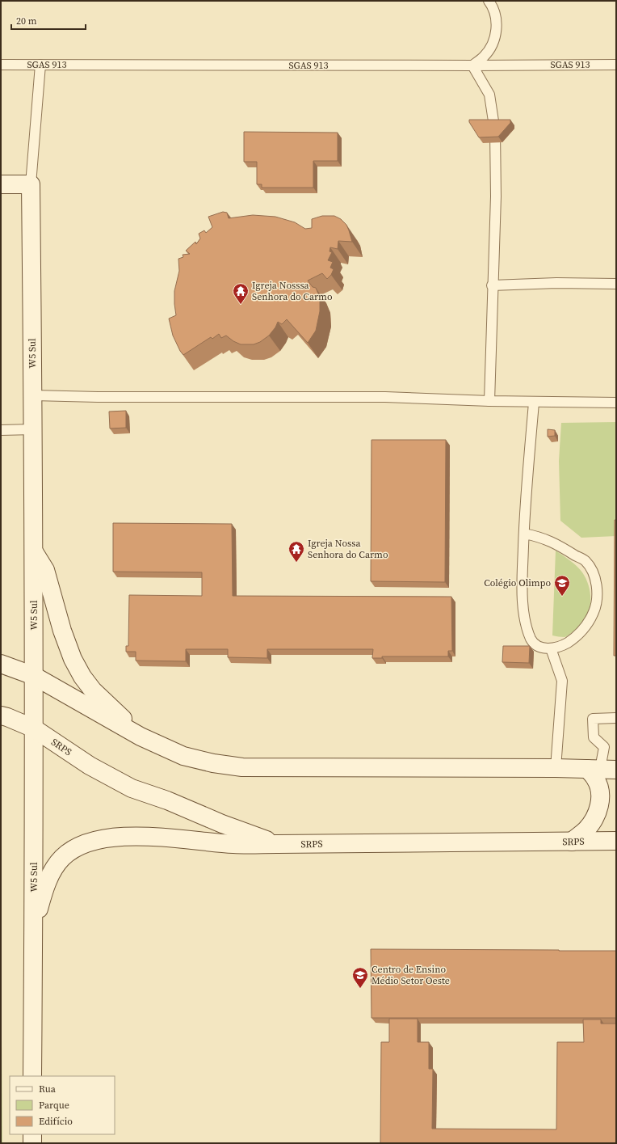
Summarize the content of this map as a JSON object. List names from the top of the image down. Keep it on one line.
{"streets":{"main road":["W5 Sul","SRPS"],"lane":["SGAS 913"]},"crossings":[["W5 Sul","SRPS"]],"places":{"temple":["Igreja Nosssa Senhora do Carmo","Igreja Nossa Senhora do Carmo"],"school or university":["Colégio Olimpo","Centro de Ensino Médio Setor Oeste"]},"legend":["Rua","Parque","Edifício"],"scale_bar":"20 m"}
